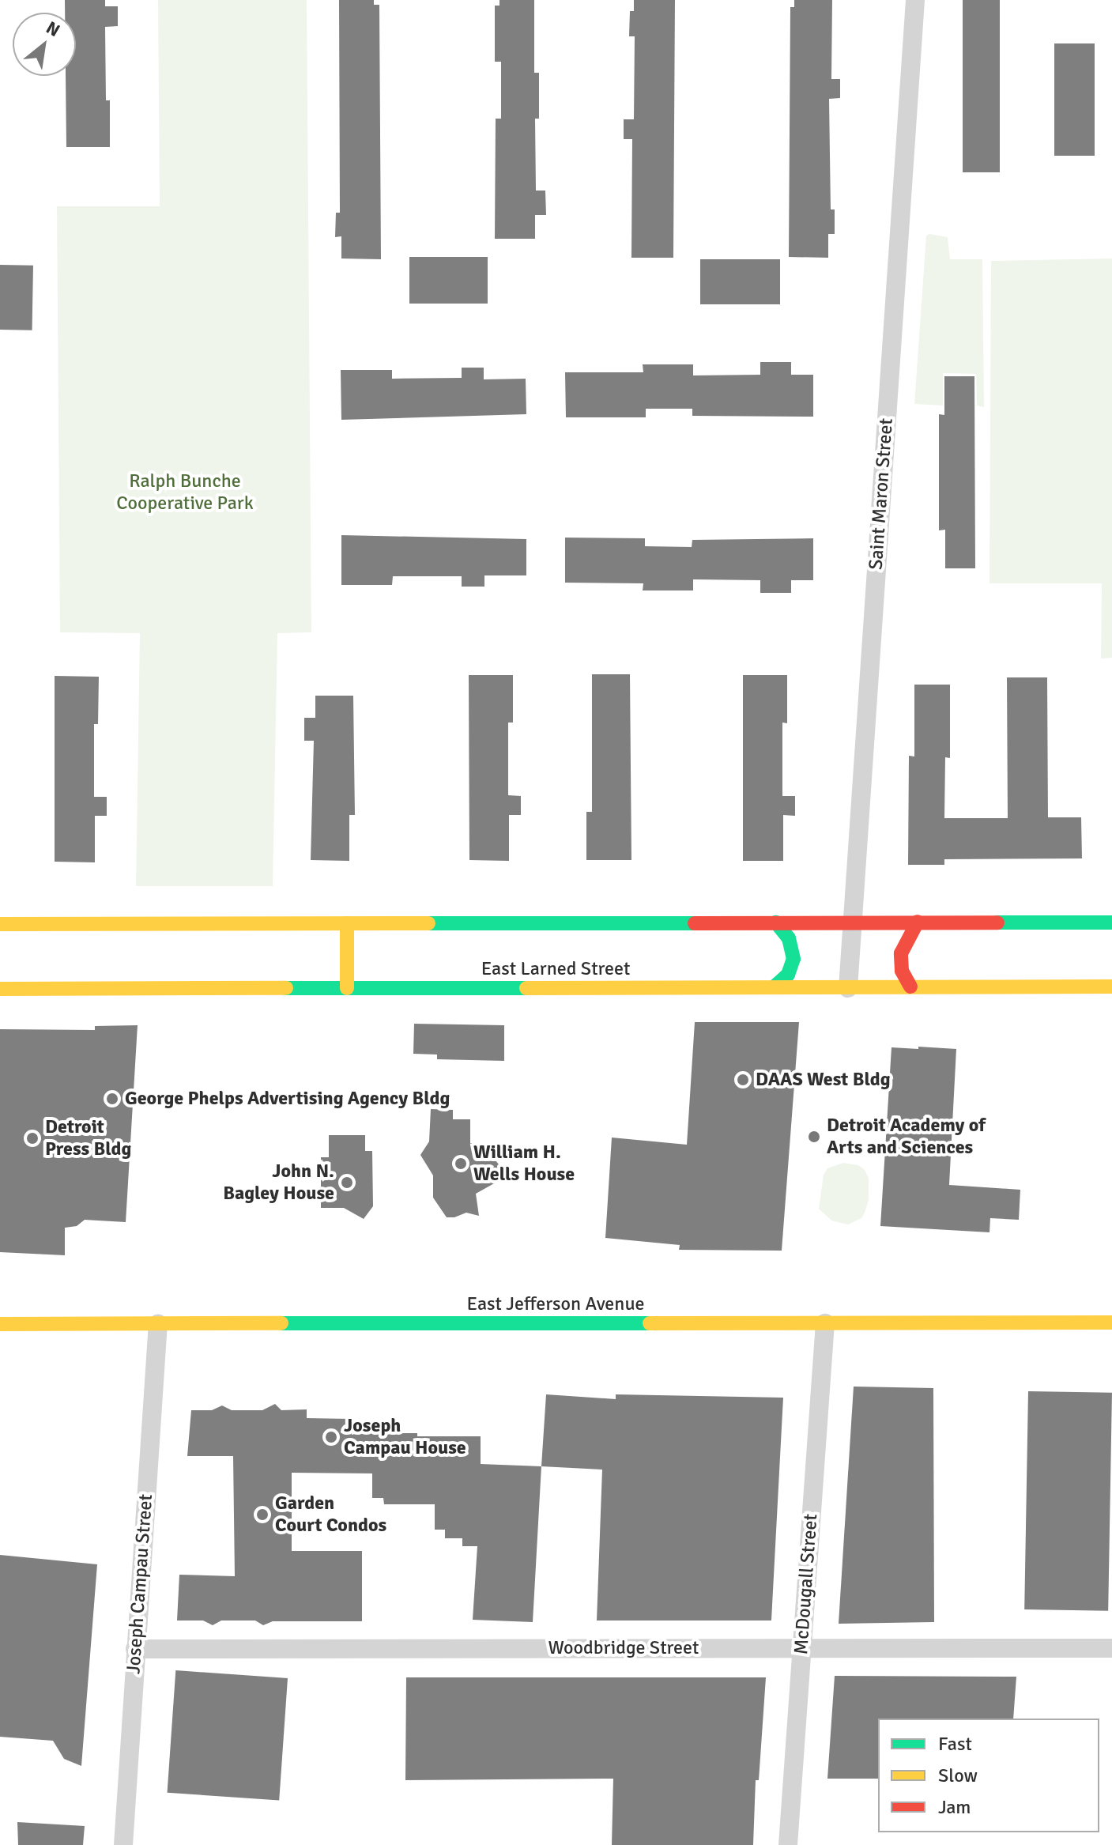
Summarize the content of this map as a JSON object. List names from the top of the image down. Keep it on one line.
{"streets":{"street":["Saint Maron Street","East Larned Street","East Jefferson Avenue","Joseph Campau Street","McDougall Street","Woodbridge Street"]},"crossings":[["Saint Maron Street","East Larned Street"],["East Jefferson Avenue","Joseph Campau Street"],["East Jefferson Avenue","McDougall Street"],["Joseph Campau Street","Woodbridge Street"],["McDougall Street","Woodbridge Street"]],"parks":["Ralph Bunche Cooperative Park"],"places":["DAAS West Bldg","George Phelps Advertising Agency Bldg","Detroit Academy of Arts and Sciences","Detroit Press Bldg","William H. Wells House","John N. Bagley House","Joseph Campau House","Garden Court Condos"],"legend":["Fast","Slow","Jam"],"north":"top right"}
